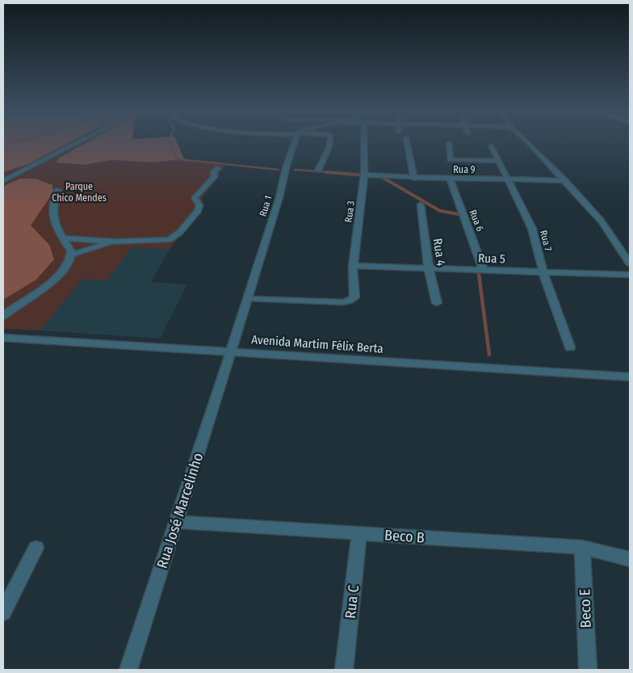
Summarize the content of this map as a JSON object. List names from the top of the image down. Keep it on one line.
{"streets":{"street":["Rua 9","Rua 1","Rua 3","Rua 6","Rua 7","Rua 4","Rua 5","Avenida Martim Félix Berta","Rua José Marcelinho","Beco B","Rua C","Beco E"]},"crossings":[["Rua 9","Rua 3"],["Rua 9","Rua 6"],["Rua 9","Rua 7"],["Rua 1","Rua 3"],["Rua 1","Avenida Martim Félix Berta"],["Rua 1","Rua José Marcelinho"],["Rua 3","Rua 5"],["Rua 6","Rua 5"],["Rua 7","Rua 5"],["Rua 4","Rua 5"],["Avenida Martim Félix Berta","Rua José Marcelinho"],["Rua José Marcelinho","Beco B"],["Beco B","Rua C"],["Beco B","Beco E"]],"parks":["Parque Chico Mendes"]}
